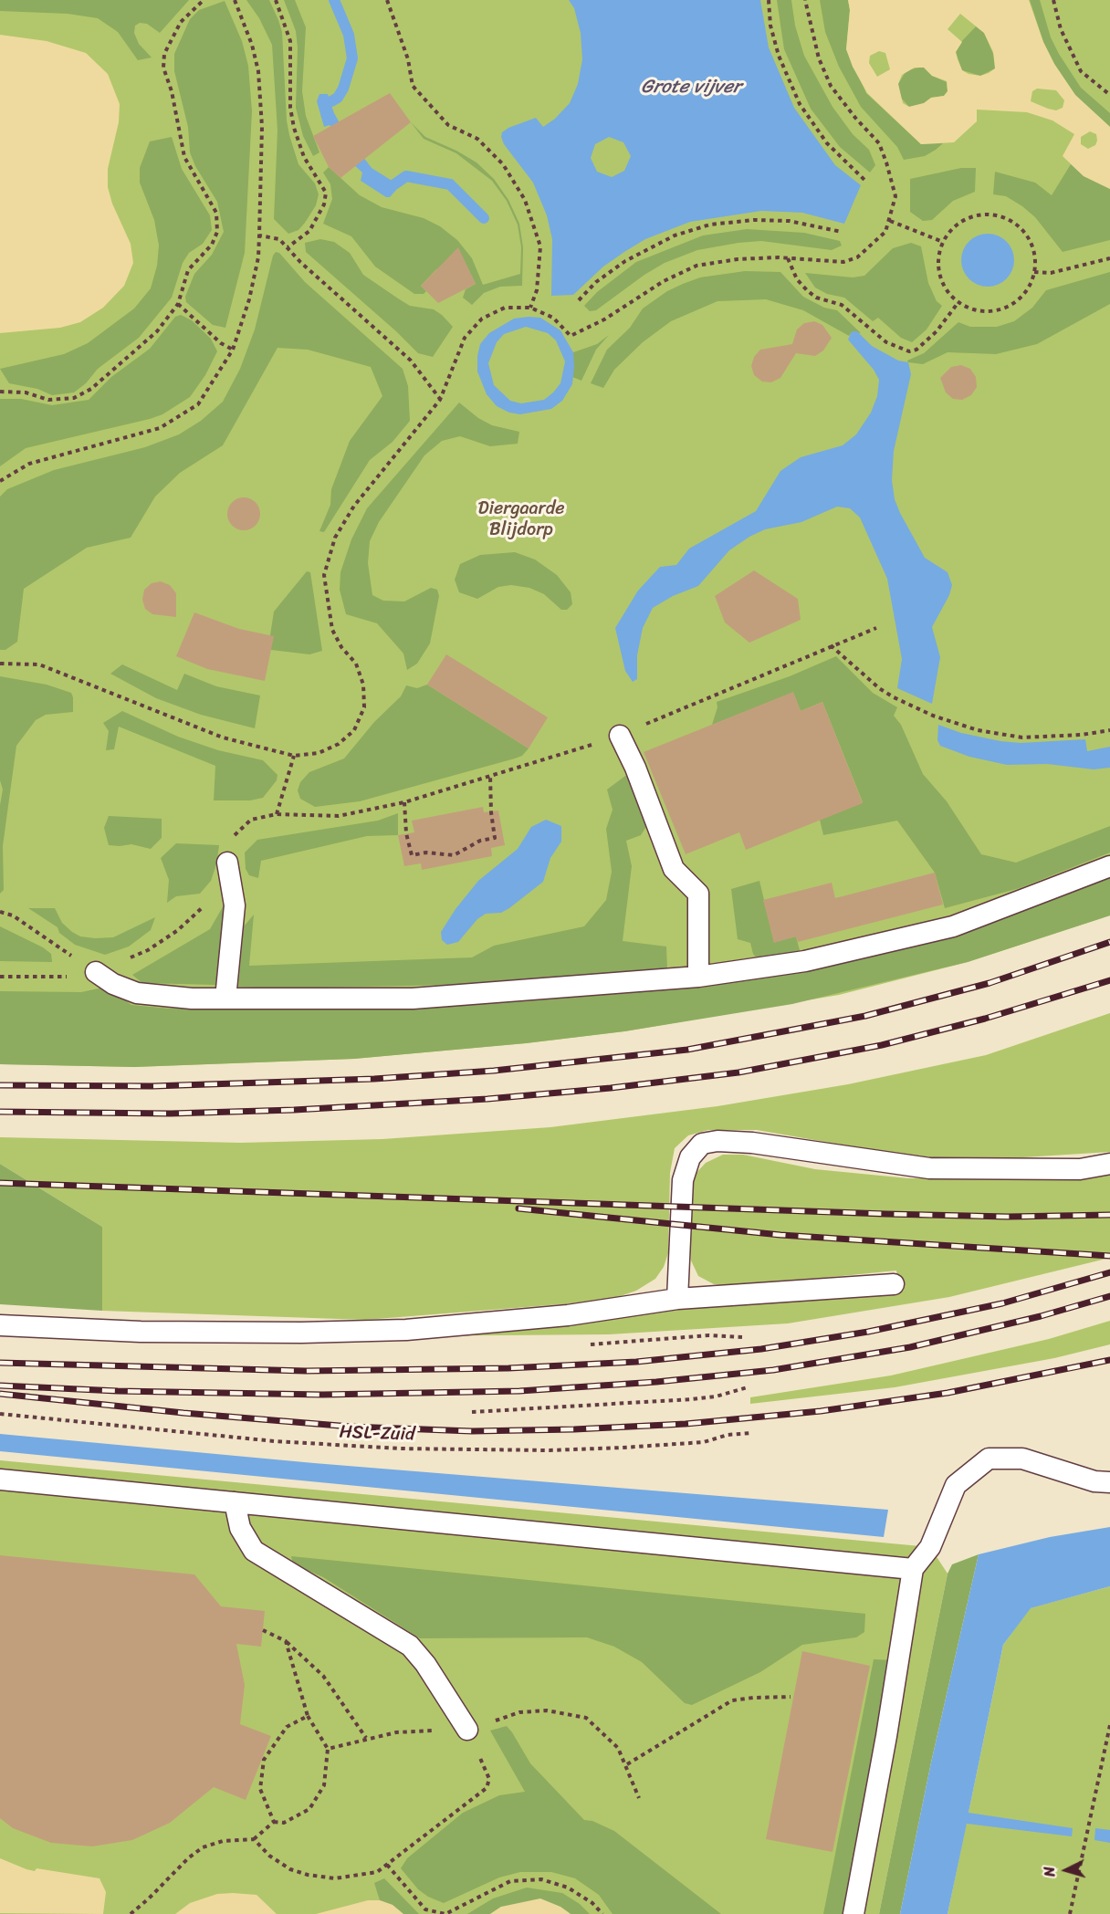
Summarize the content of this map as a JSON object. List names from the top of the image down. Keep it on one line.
{"streets":{"path":["HSL-Zuid"]},"water":["Grote vijver"],"parks":["Diergaarde Blijdorp"],"north":"left"}
